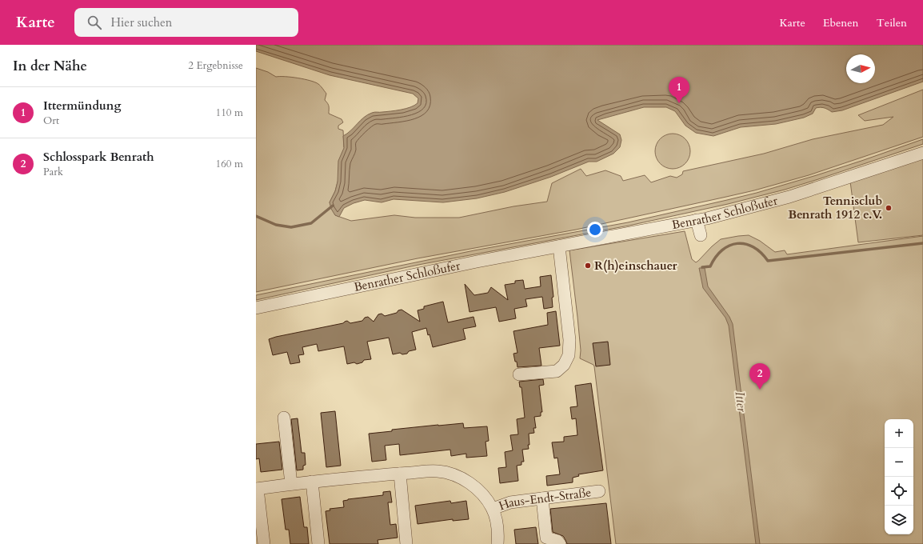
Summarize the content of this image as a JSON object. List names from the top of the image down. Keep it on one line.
{"streets":{"street":["Benrather Schloßufer","Haus-Endt-Straße"]},"water":["Itter"],"places":["Tennisclub Benrath 1912 e.V.","R(h)einschauer"],"north":"right","page":{"header":"Karte","search":"Hier suchen","nav":["Karte","Ebenen","Teilen"],"heading":["In der Nähe","2 Ergebnisse"],"pins":["1","2"],"list":[{"mark":"1","name":"Ittermündung","note":"Ort","value":"110 m"},{"mark":"2","name":"Schlosspark Benrath","note":"Park","value":"160 m"}],"map_buttons":["+","−"]}}
